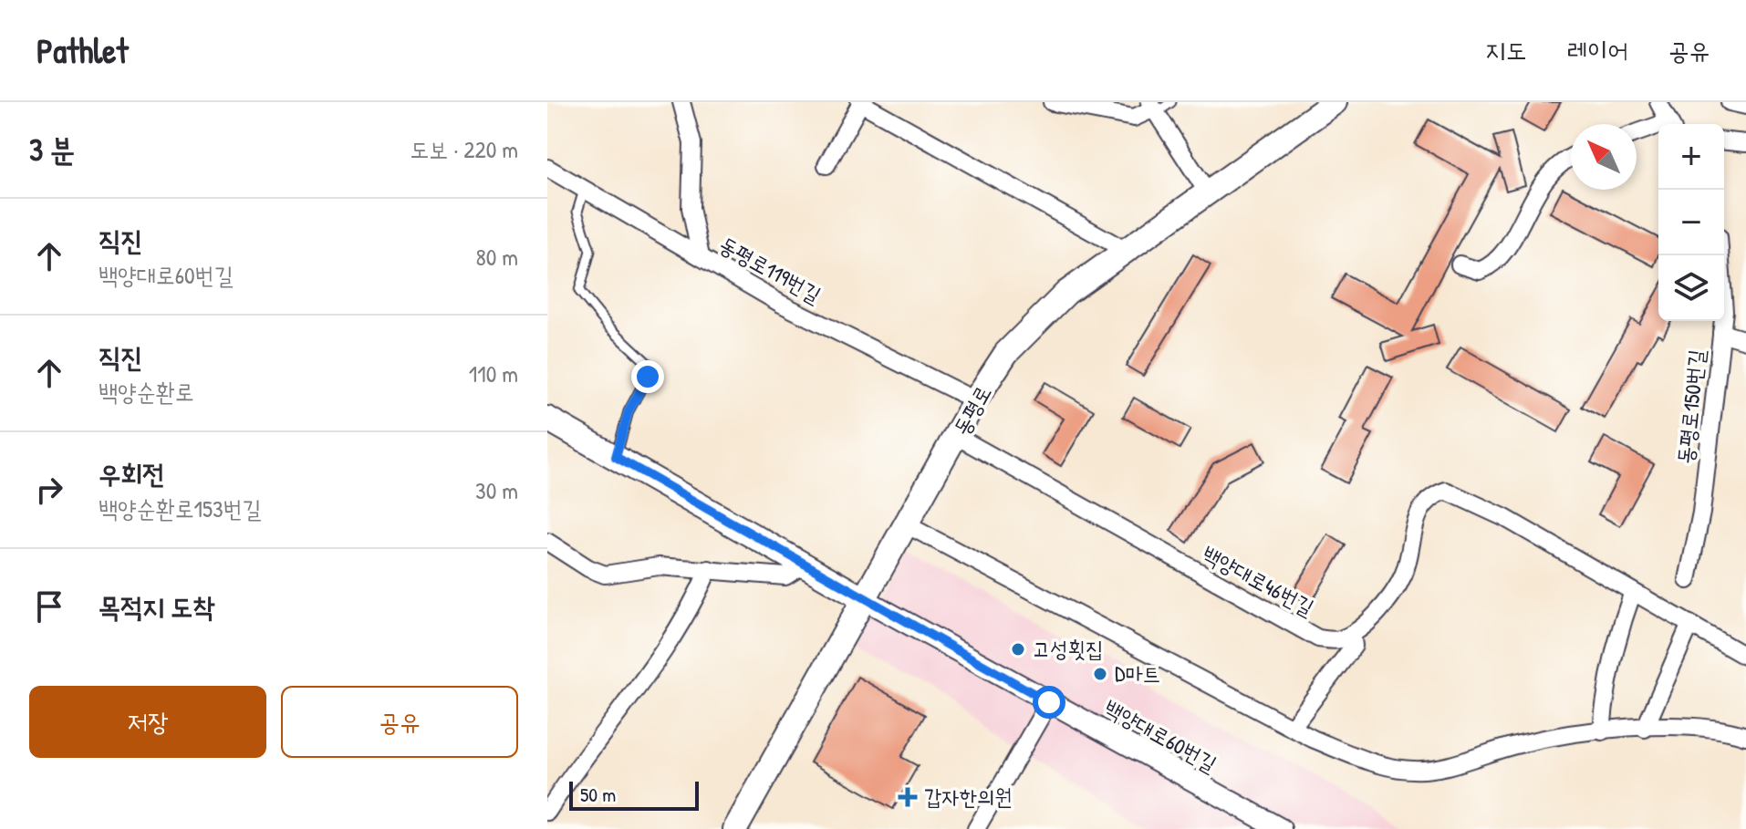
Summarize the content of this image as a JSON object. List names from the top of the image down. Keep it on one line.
{"streets":{"main road":["동평로"],"street":["동평로119번길","동평로150번길","백양대로46번길","백양대로60번길"]},"crossings":[["동평로119번길","동평로"],["동평로","백양대로46번길"],["동평로","백양대로60번길"]],"places":{"other":["고성횟집","D마트"],"health":["갑자한의원"]},"scale_bar":"50 m","north":"top left","page":{"header":"Pathlet","nav":["지도","레이어","공유"],"heading":["3 분","도보 · 220 m"],"map_buttons":["+","−"],"list":[["직진","백양대로60번길","80 m"],["직진","백양순환로","110 m"],["우회전","백양순환로153번길","30 m"],"목적지 도착"],"buttons":["저장","공유"],"scale":"50 m"}}
